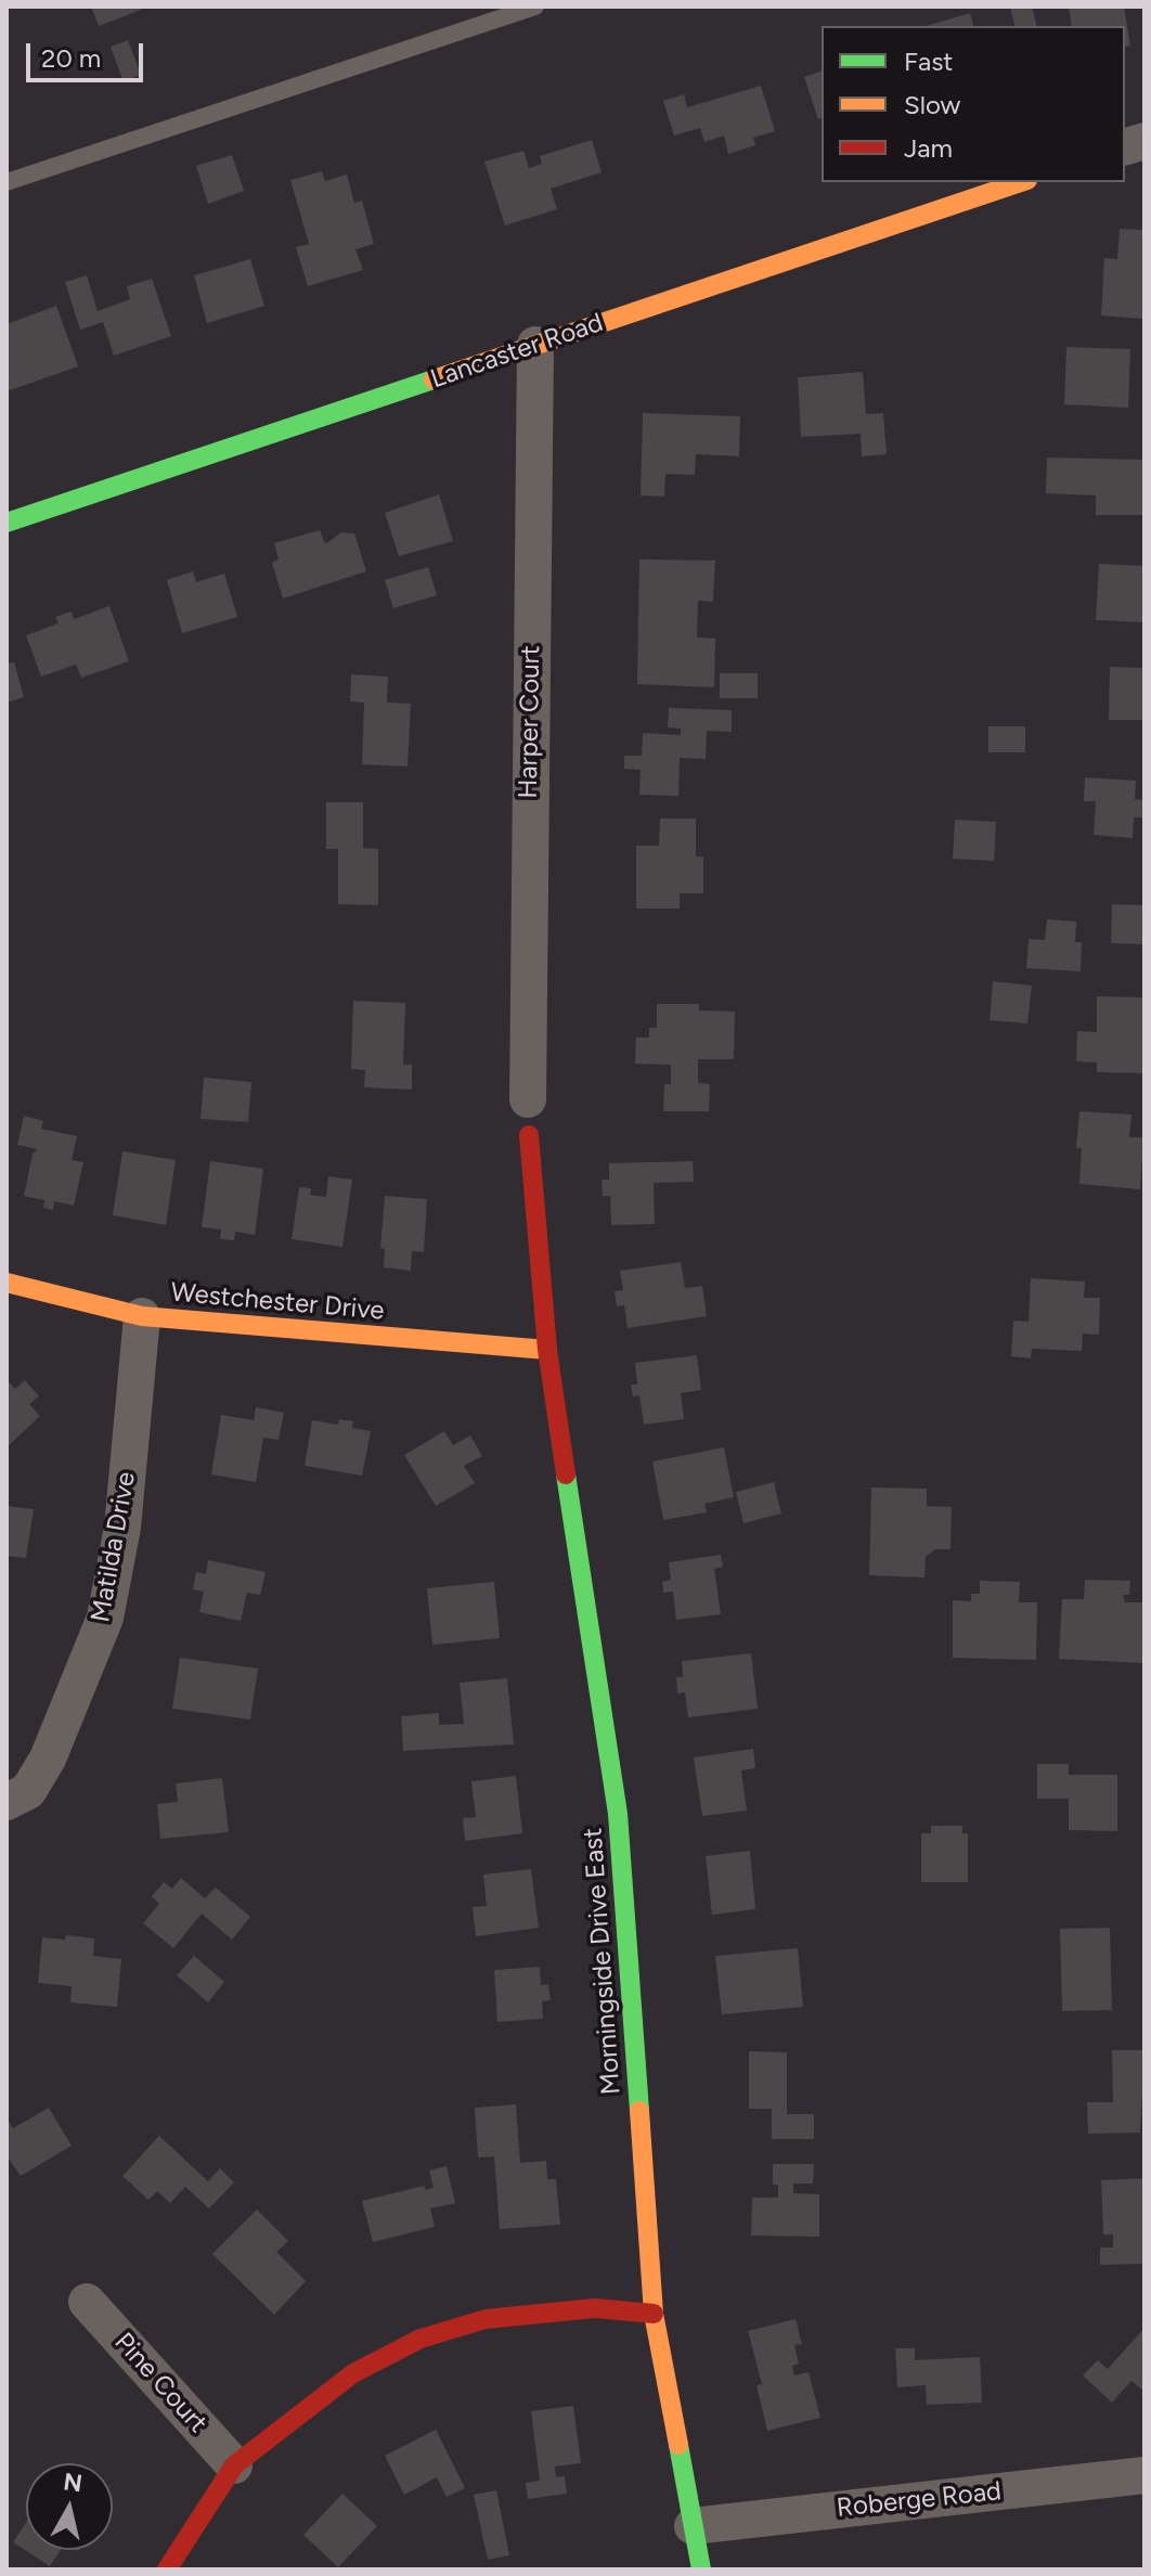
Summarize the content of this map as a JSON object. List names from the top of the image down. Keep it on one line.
{"streets":{"street":["Lancaster Road","Harper Court","Westchester Drive","Matilda Drive","Morningside Drive East","Pine Court","Roberge Road"]},"crossings":[["Lancaster Road","Harper Court"],["Harper Court","Westchester Drive"],["Harper Court","Morningside Drive East"],["Westchester Drive","Matilda Drive"],["Westchester Drive","Morningside Drive East"],["Morningside Drive East","Roberge Road"]],"legend":["Fast","Slow","Jam"],"scale_bar":"20 m","north":"top"}
